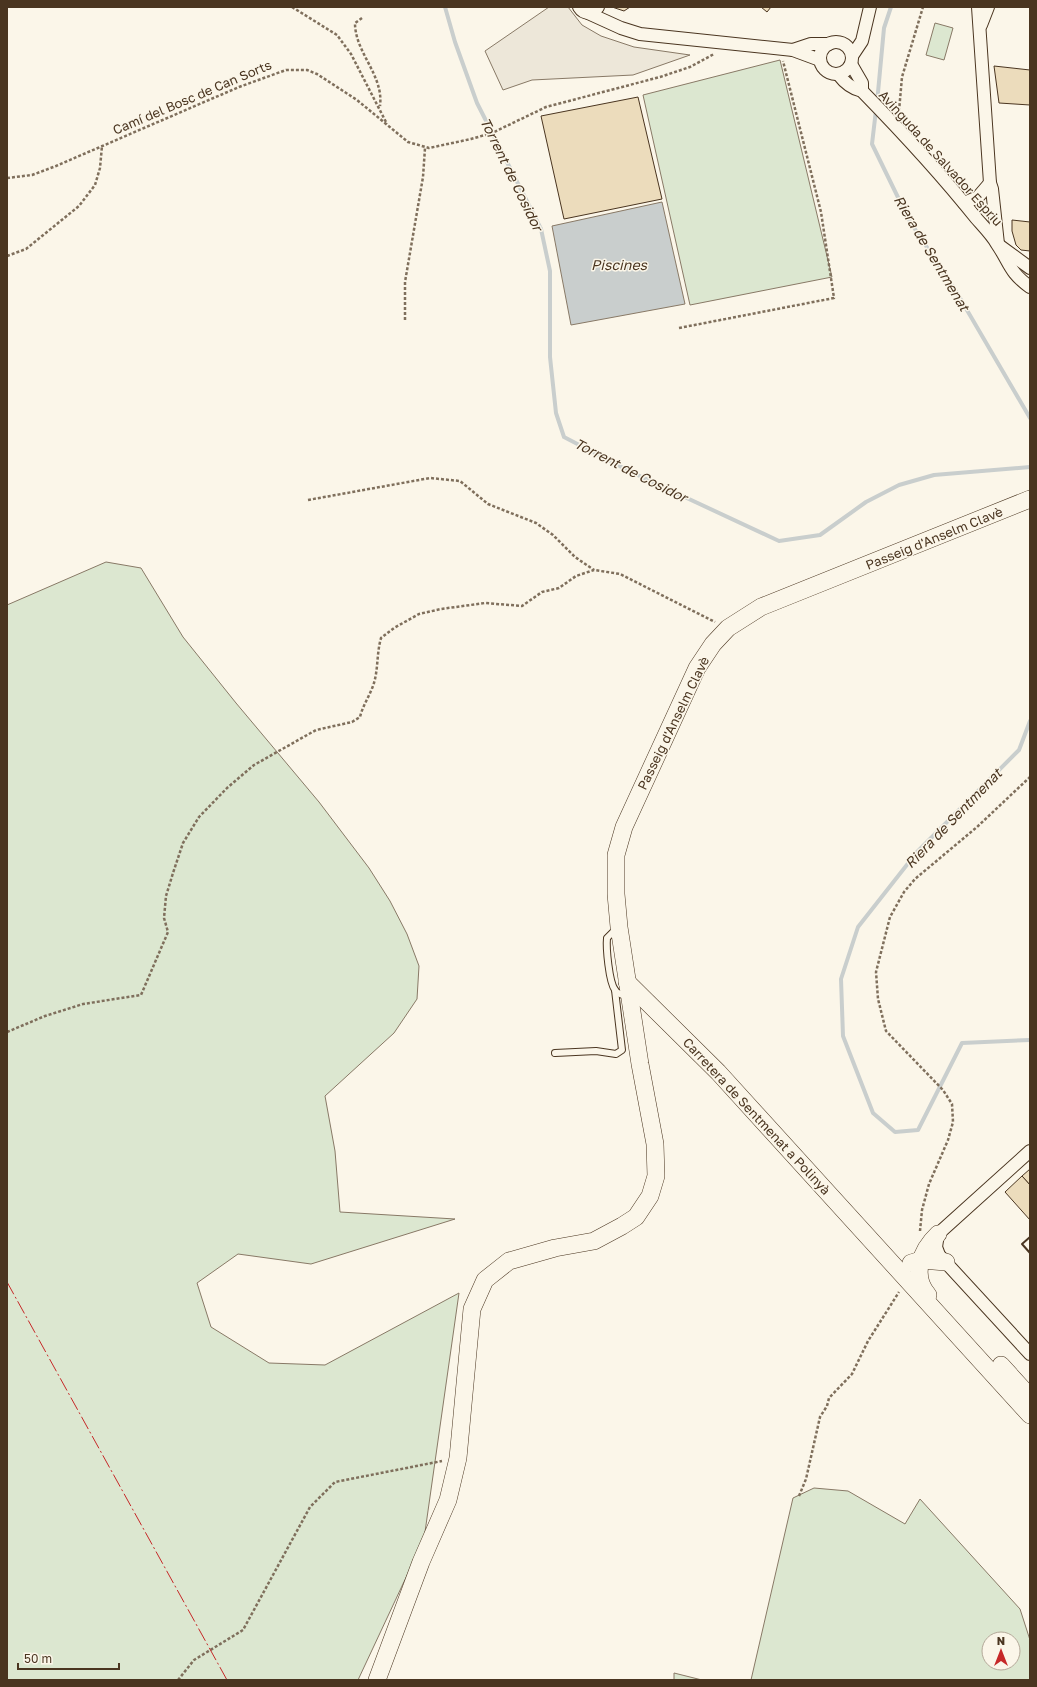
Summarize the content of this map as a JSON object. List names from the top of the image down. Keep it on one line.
{"streets":{"main road":["Passeig d'Anselm Clavè","Carretera de Sentmenat a Polinyà"],"street":["Avinguda de Salvador Espriu"],"path":["Camí del Bosc de Can Sorts"]},"crossings":[["Passeig d'Anselm Clavè","Carretera de Sentmenat a Polinyà"]],"water":["Torrent de Cosidor","Riera de Sentmenat","Piscines"],"scale_bar":"50 m","north":"top"}
